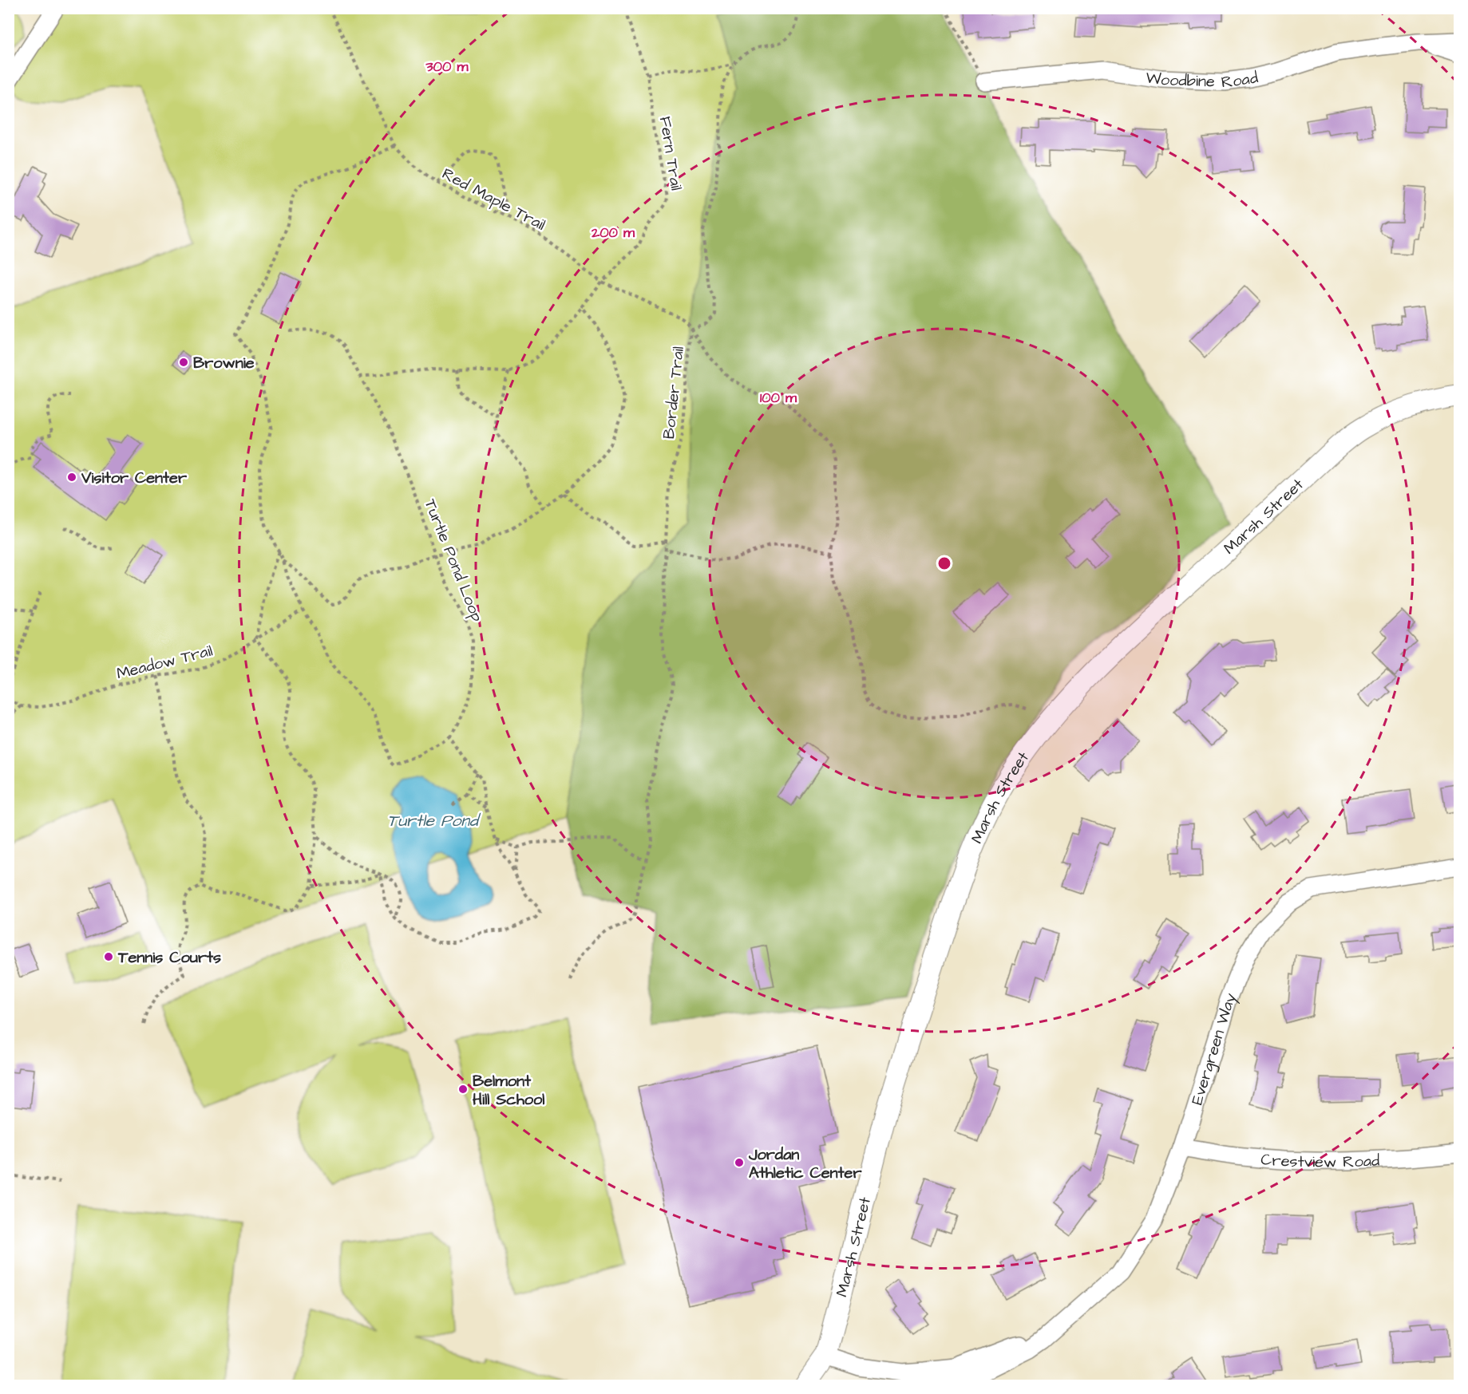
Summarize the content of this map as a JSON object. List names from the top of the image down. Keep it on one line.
{"streets":{"street":["Woodbine Road","Marsh Street","Evergreen Way","Crestview Road"],"path":["Fern Trail","Red Maple Trail","Border Trail","Turtle Pond Loop","Meadow Trail"]},"crossings":[["Fern Trail","Red Maple Trail"],["Red Maple Trail","Border Trail"],["Evergreen Way","Crestview Road"]],"water":["Turtle Pond"],"places":["Brownie","Visitor Center","Tennis Courts","Belmont Hill School","Jordan Athletic Center"],"rings":["300 m","200 m","100 m"]}
